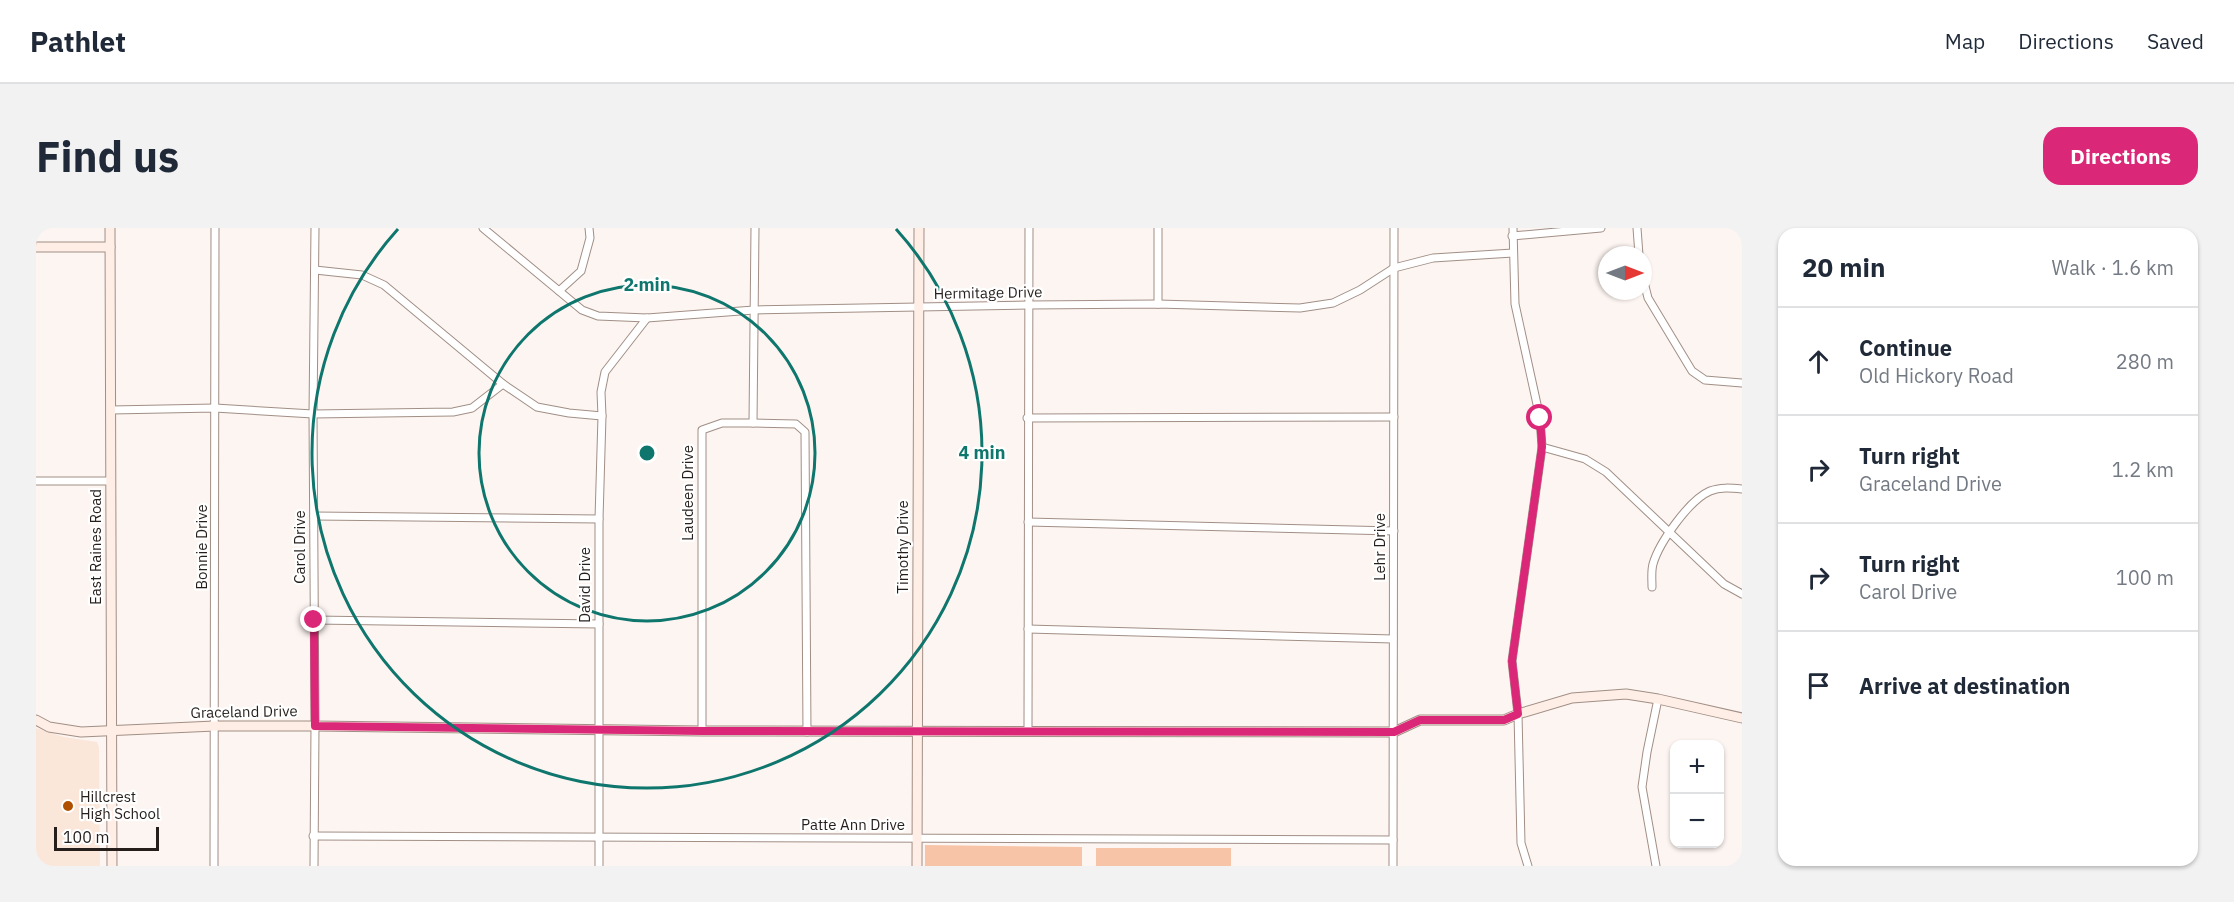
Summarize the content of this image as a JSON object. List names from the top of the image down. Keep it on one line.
{"streets":{"street":["Hermitage Drive","Laudeen Drive","East Raines Road","Bonnie Drive","Carol Drive","Timothy Drive","Lehr Drive","David Drive","Graceland Drive","Patte Ann Drive"]},"crossings":[["Hermitage Drive","Timothy Drive"],["Hermitage Drive","Lehr Drive"],["Hermitage Drive","David Drive"],["Laudeen Drive","Graceland Drive"],["East Raines Road","Graceland Drive"],["Bonnie Drive","Graceland Drive"],["Carol Drive","Graceland Drive"],["Carol Drive","Patte Ann Drive"],["Timothy Drive","Graceland Drive"],["Timothy Drive","Patte Ann Drive"],["Lehr Drive","Graceland Drive"],["Lehr Drive","Patte Ann Drive"],["David Drive","Graceland Drive"],["David Drive","Patte Ann Drive"]],"places":["Hillcrest High School"],"scale_bar":"100 m","north":"right","page":{"header":"Pathlet","nav":["Map","Directions","Saved"],"buttons":"Directions","title":"Find us","heading":["20 min","Walk · 1.6 km"],"list":[["Continue","Old Hickory Road","280 m"],["Turn right","Graceland Drive","1.2 km"],["Turn right","Carol Drive","100 m"],"Arrive at destination"],"map_buttons":["+","−"],"scale":"100 m"},"rings":["2 min","4 min"]}
